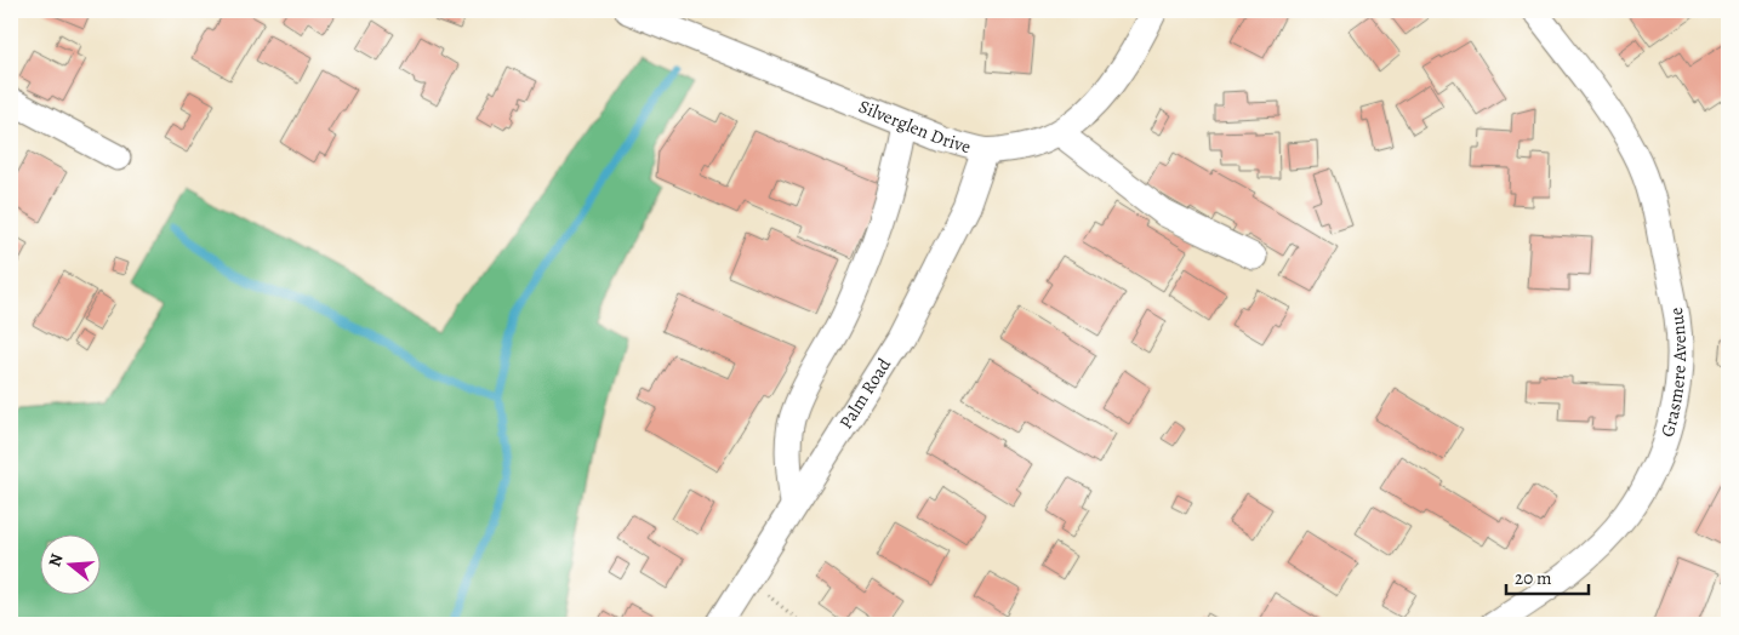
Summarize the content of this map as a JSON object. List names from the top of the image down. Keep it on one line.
{"streets":{"street":["Silverglen Drive","Grasmere Avenue","Palm Road"]},"crossings":[["Silverglen Drive","Palm Road"]],"scale_bar":"20 m","north":"left"}
